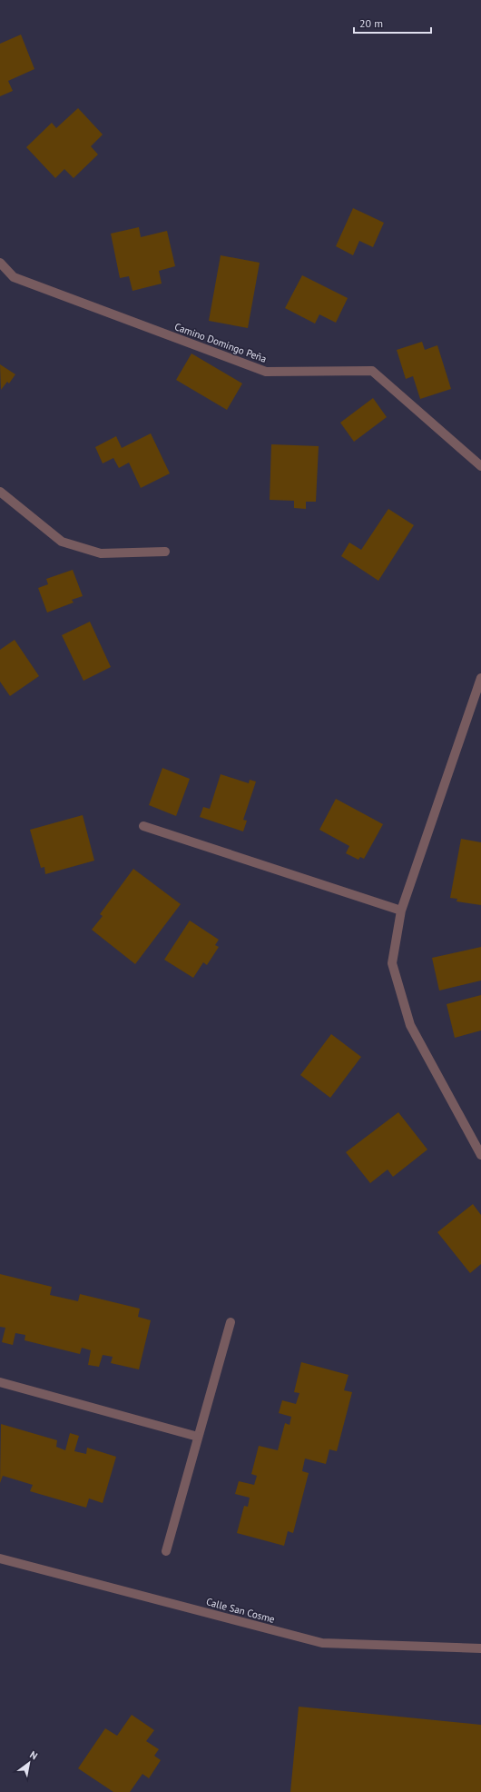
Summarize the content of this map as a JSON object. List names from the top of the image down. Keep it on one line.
{"streets":{"street":["Camino Domingo Peña","Calle San Cosme"]},"scale_bar":"20 m","north":"top right"}
